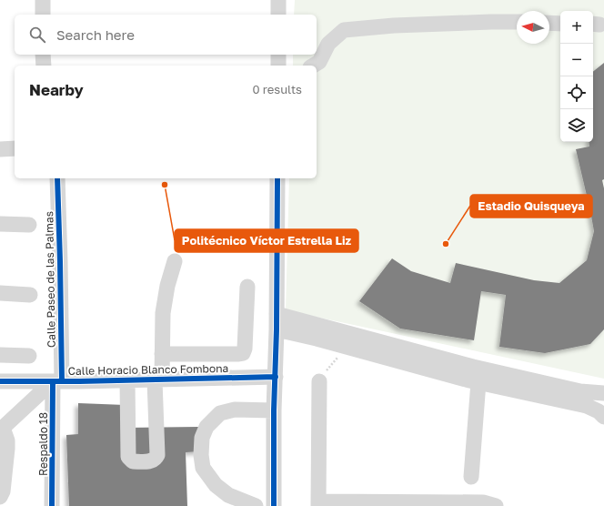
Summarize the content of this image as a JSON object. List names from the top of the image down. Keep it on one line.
{"streets":{"street":["Calle Paseo de las Palmas","Calle Horacio Blanco Fombona","Respaldo 18"]},"crossings":[["Calle Paseo de las Palmas","Calle Horacio Blanco Fombona"],["Calle Paseo de las Palmas","Respaldo 18"],["Calle Horacio Blanco Fombona","Respaldo 18"]],"places":["Politécnico Víctor Estrella Liz","Estadio Quisqueya"],"north":"left","page":{"map_buttons":["+","−"],"search":"Search here","heading":["Nearby","0 results"]}}
